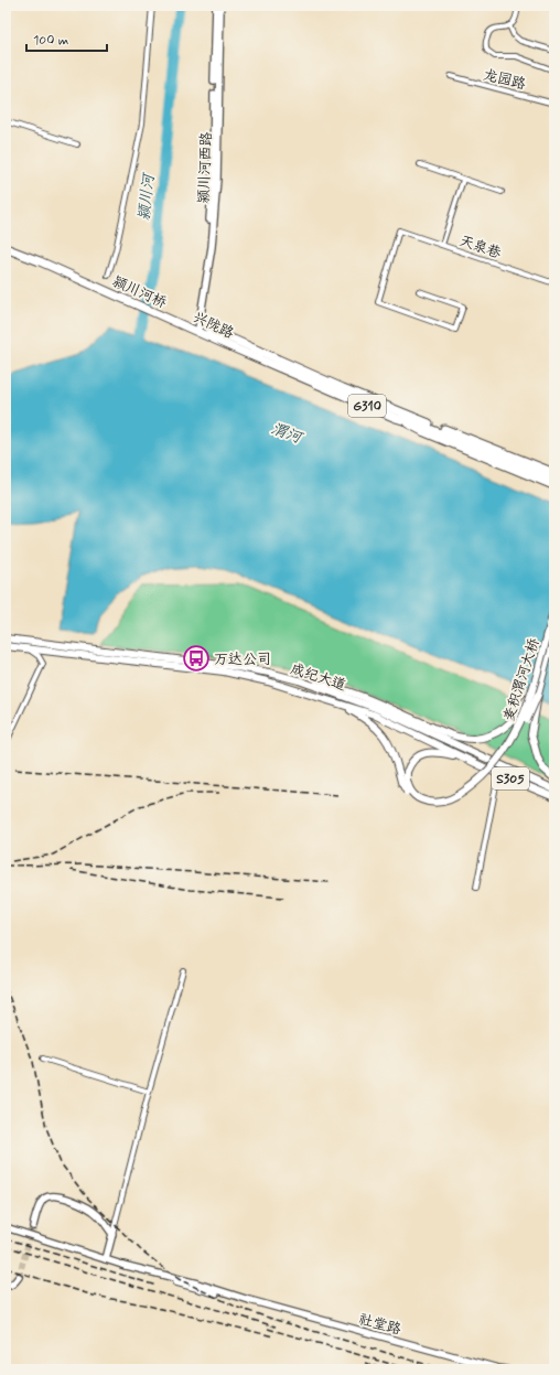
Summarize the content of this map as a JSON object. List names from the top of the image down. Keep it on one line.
{"streets":{"highway":["颍川河桥","兴陇路","G310"],"main road":["颍川河西路","成纪大道","麦积渭河大桥","S305","社堂路"],"street":["龙园路","天泉巷"]},"crossings":[["颍川河西路","兴陇路"],["颍川河桥","兴陇路"],["成纪大道","麦积渭河大桥"]],"water":["颍川河","渭河"],"places":{"bus stop":["万达公司"]},"scale_bar":"100 m"}
